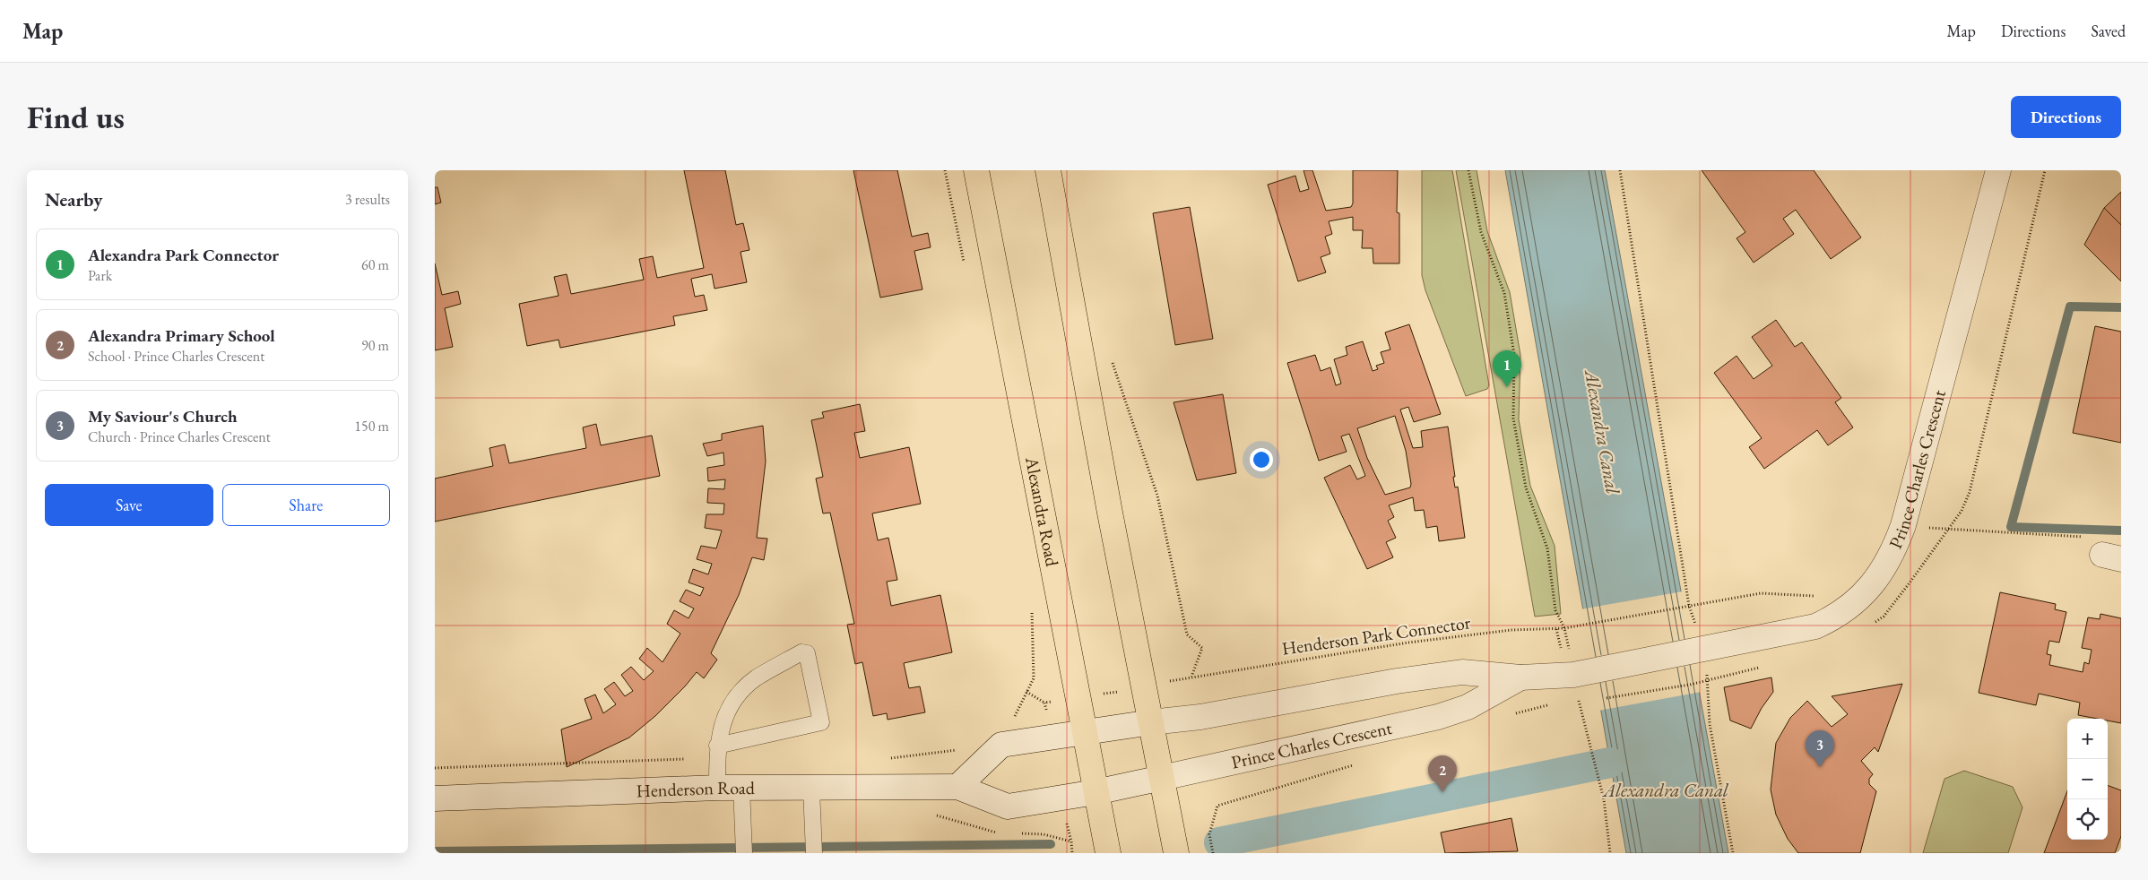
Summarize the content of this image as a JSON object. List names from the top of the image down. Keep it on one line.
{"streets":{"main road":["Alexandra Road"],"street":["Prince Charles Crescent","Henderson Road"],"path":["Henderson Park Connector"]},"crossings":[["Prince Charles Crescent","Alexandra Road"],["Prince Charles Crescent","Henderson Road"],["Alexandra Road","Henderson Road"]],"water":["Alexandra Canal"],"page":{"header":"Map","nav":["Map","Directions","Saved"],"buttons":["Directions",["Save","Share"]],"title":"Find us","heading":["Nearby","3 results"],"list":[{"mark":"1","name":"Alexandra Park Connector","note":"Park","value":"60 m"},{"mark":"2","name":"Alexandra Primary School","note":"School · Prince Charles Crescent","value":"90 m"},{"mark":"3","name":"My Saviour's Church","note":"Church · Prince Charles Crescent","value":"150 m"}],"pins":["1","3","2"],"map_buttons":["+","−"]}}
